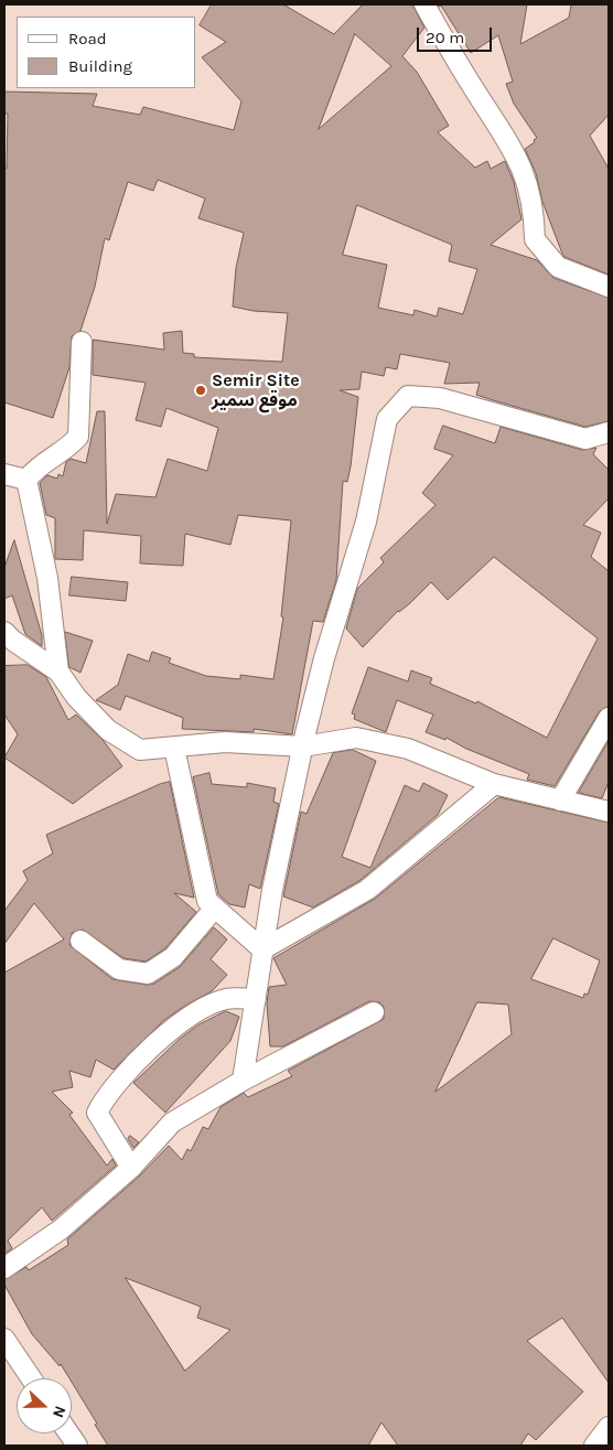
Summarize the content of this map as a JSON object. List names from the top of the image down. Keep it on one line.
{"places":["Semir Site موقع سمير"],"legend":["Road","Building"],"scale_bar":"20 m","north":"right"}
